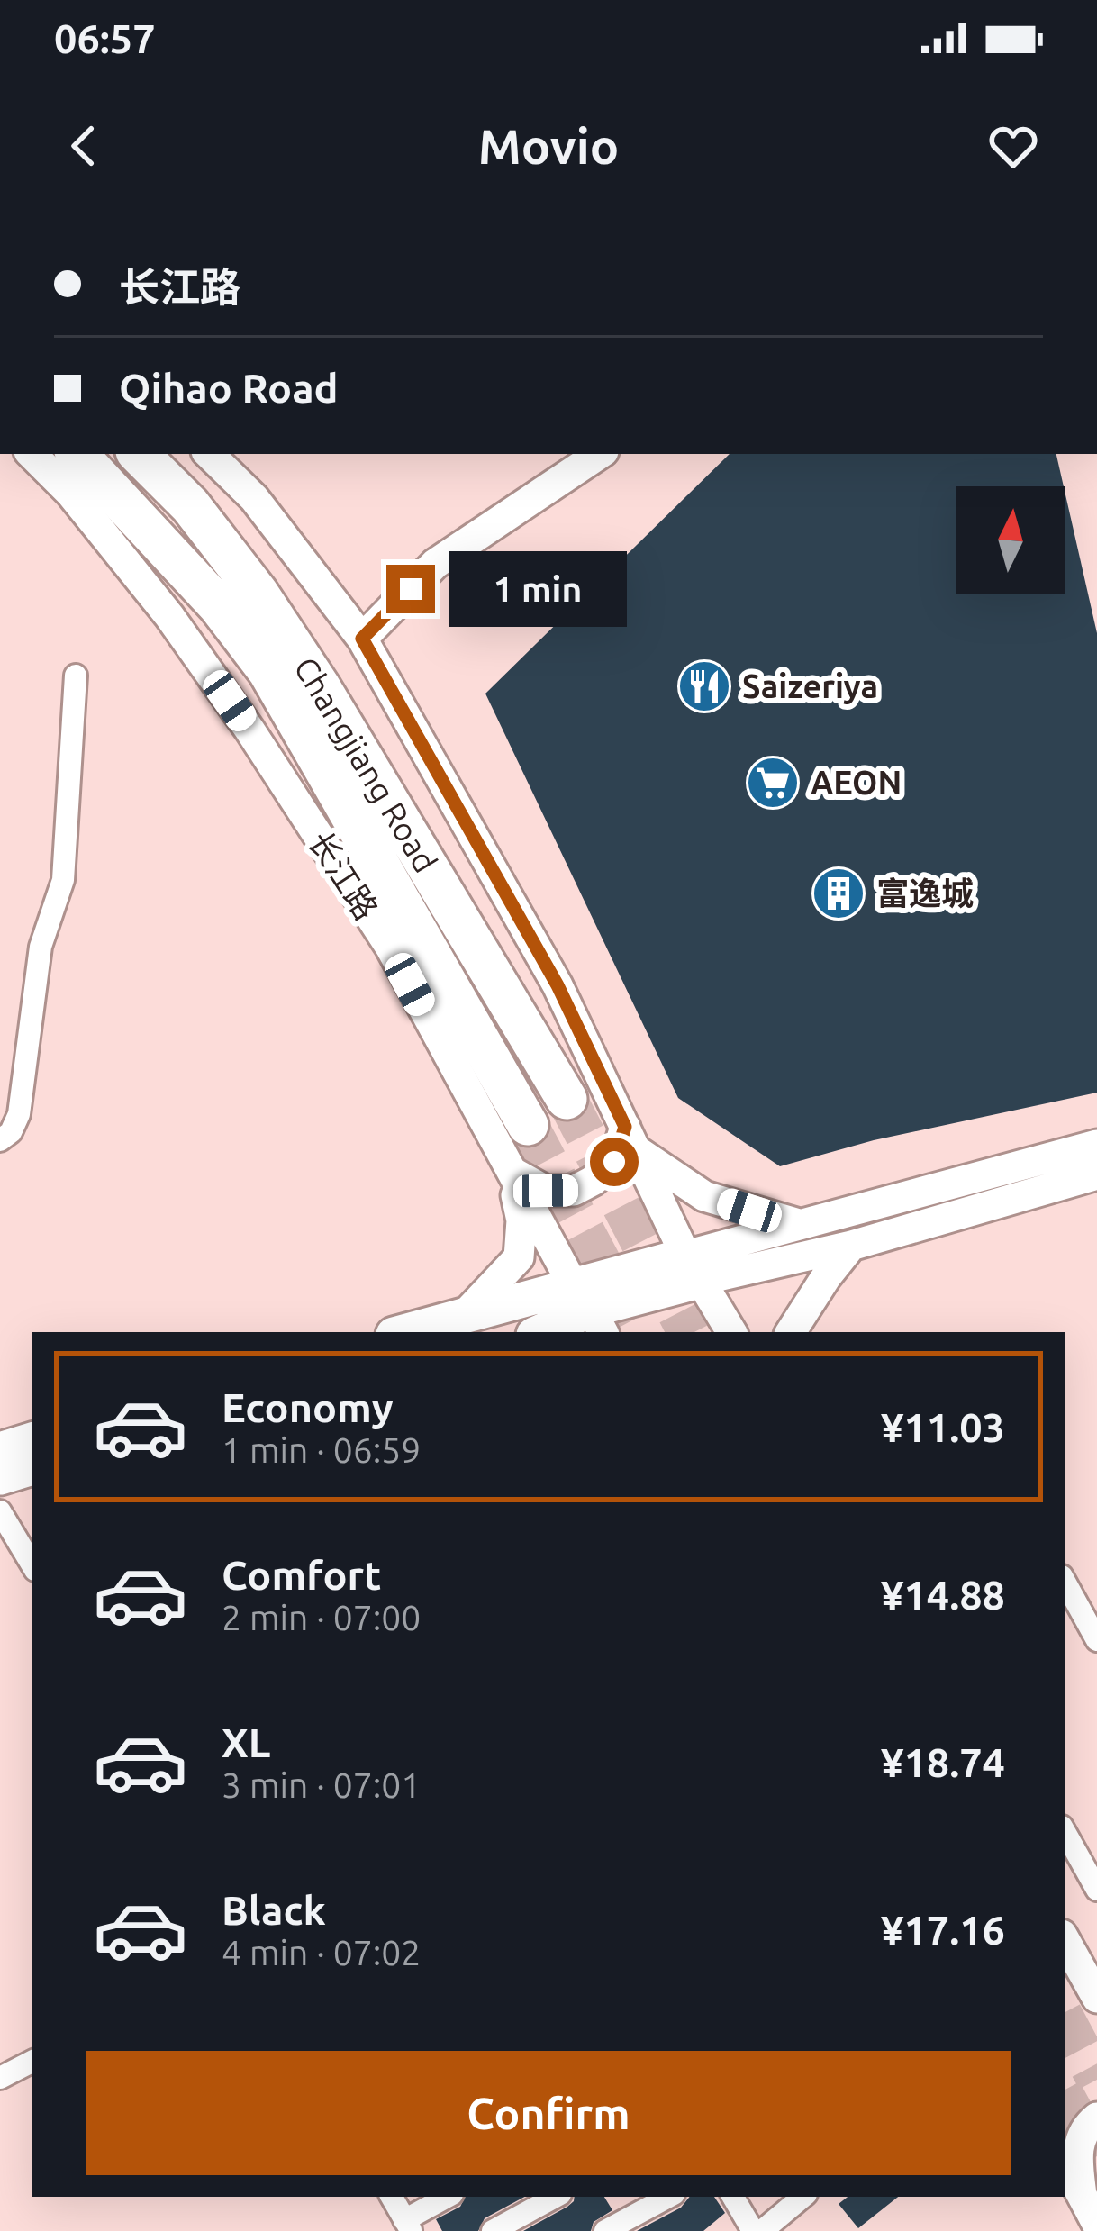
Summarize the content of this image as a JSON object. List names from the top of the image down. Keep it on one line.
{"streets":{"highway":["Changjiang Road"],"main road":["长江路"]},"places":{"restaurant":["Saizeriya"],"supermarket":["AEON"],"building":["富逸城"]},"north":"top","page":{"status":"06:57","header":"Movio","banner":["长江路","Qihao Road"],"bubble":"1 min","list":[{"name":"Economy","note":"1 min · 06:59","value":"¥11.03"},{"name":"Comfort","note":"2 min · 07:00","value":"¥14.88"},{"name":"XL","note":"3 min · 07:01","value":"¥18.74"},{"name":"Black","note":"4 min · 07:02","value":"¥17.16"}],"buttons":"Confirm"}}
